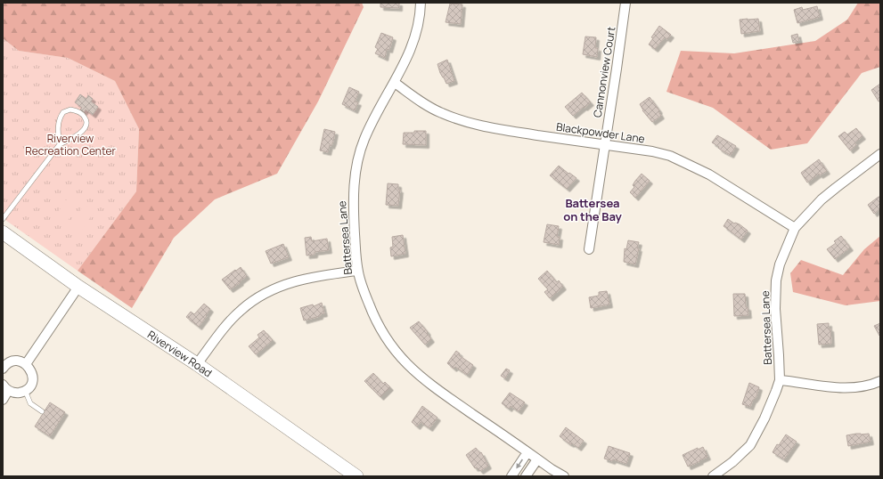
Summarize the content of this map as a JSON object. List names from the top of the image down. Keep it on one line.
{"streets":{"street":["Cannonview Court","Blackpowder Lane","Battersea Lane","Riverview Road"]},"crossings":[["Cannonview Court","Blackpowder Lane"],["Blackpowder Lane","Battersea Lane"]],"districts":["Battersea on the Bay"],"parks":["Riverview Recreation Center"]}
